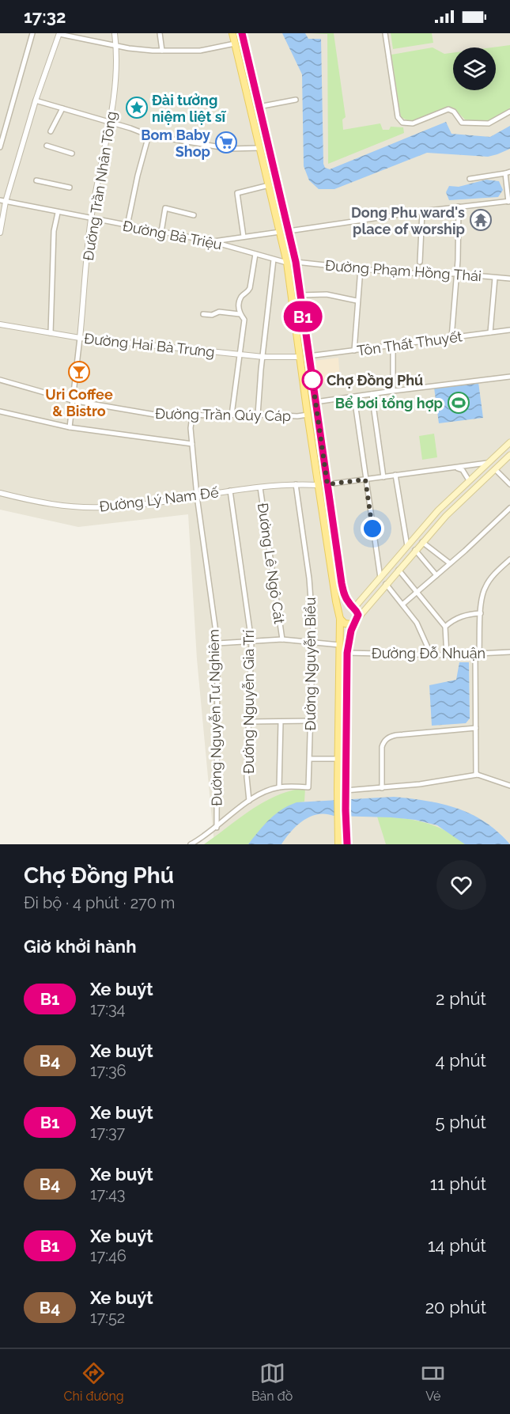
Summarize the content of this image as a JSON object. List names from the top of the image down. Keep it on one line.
{"streets":{"street":["Đường Trần Nhân Tông","Đường Bà Triệu","Đường Phạm Hồng Thái","Tôn Thất Thuyết","Đường Hai Bà Trưng","Đường Trần Qúy Cáp","Đường Lý Nam Đế","Đường Lê Ngô Cát","Đường Đỗ Nhuận","Đường Nguyễn Biểu","Đường Nguyễn Gia Trí","Đường Nguyễn Tư Nghiêm"]},"crossings":[["Đường Trần Nhân Tông","Đường Bà Triệu"],["Đường Trần Nhân Tông","Đường Hai Bà Trưng"],["Đường Trần Qúy Cáp","Đường Nguyễn Tư Nghiêm"],["Đường Lý Nam Đế","Đường Lê Ngô Cát"],["Đường Lý Nam Đế","Đường Nguyễn Biểu"],["Đường Lý Nam Đế","Đường Nguyễn Gia Trí"],["Đường Lý Nam Đế","Đường Nguyễn Tư Nghiêm"]],"places":{"place":["Đài tưởng niệm liệt sĩ"],"supermarket":["Bom Baby Shop"],"temple":["Dong Phu ward's place of worship"],"bar":["Uri Coffee & Bistro"],"other":["Chợ Đồng Phú"],"sports":["Bể bơi tổng hợp"]},"lines":["bus line B1"],"page":{"status":"17:32","on_map":"B1","heading":[["Chợ Đồng Phú","Đi bộ · 4 phút · 270 m"],"Giờ khởi hành"],"list":[{"mark":"B1","name":"Xe buýt","note":"17:34","value":"2 phút"},{"mark":"B4","name":"Xe buýt","note":"17:36","value":"4 phút"},{"mark":"B1","name":"Xe buýt","note":"17:37","value":"5 phút"},{"mark":"B4","name":"Xe buýt","note":"17:43","value":"11 phút"},{"mark":"B1","name":"Xe buýt","note":"17:46","value":"14 phút"},{"mark":"B4","name":"Xe buýt","note":"17:52","value":"20 phút"}],"tabs":["Chỉ đường","Bản đồ","Vé"]}}
